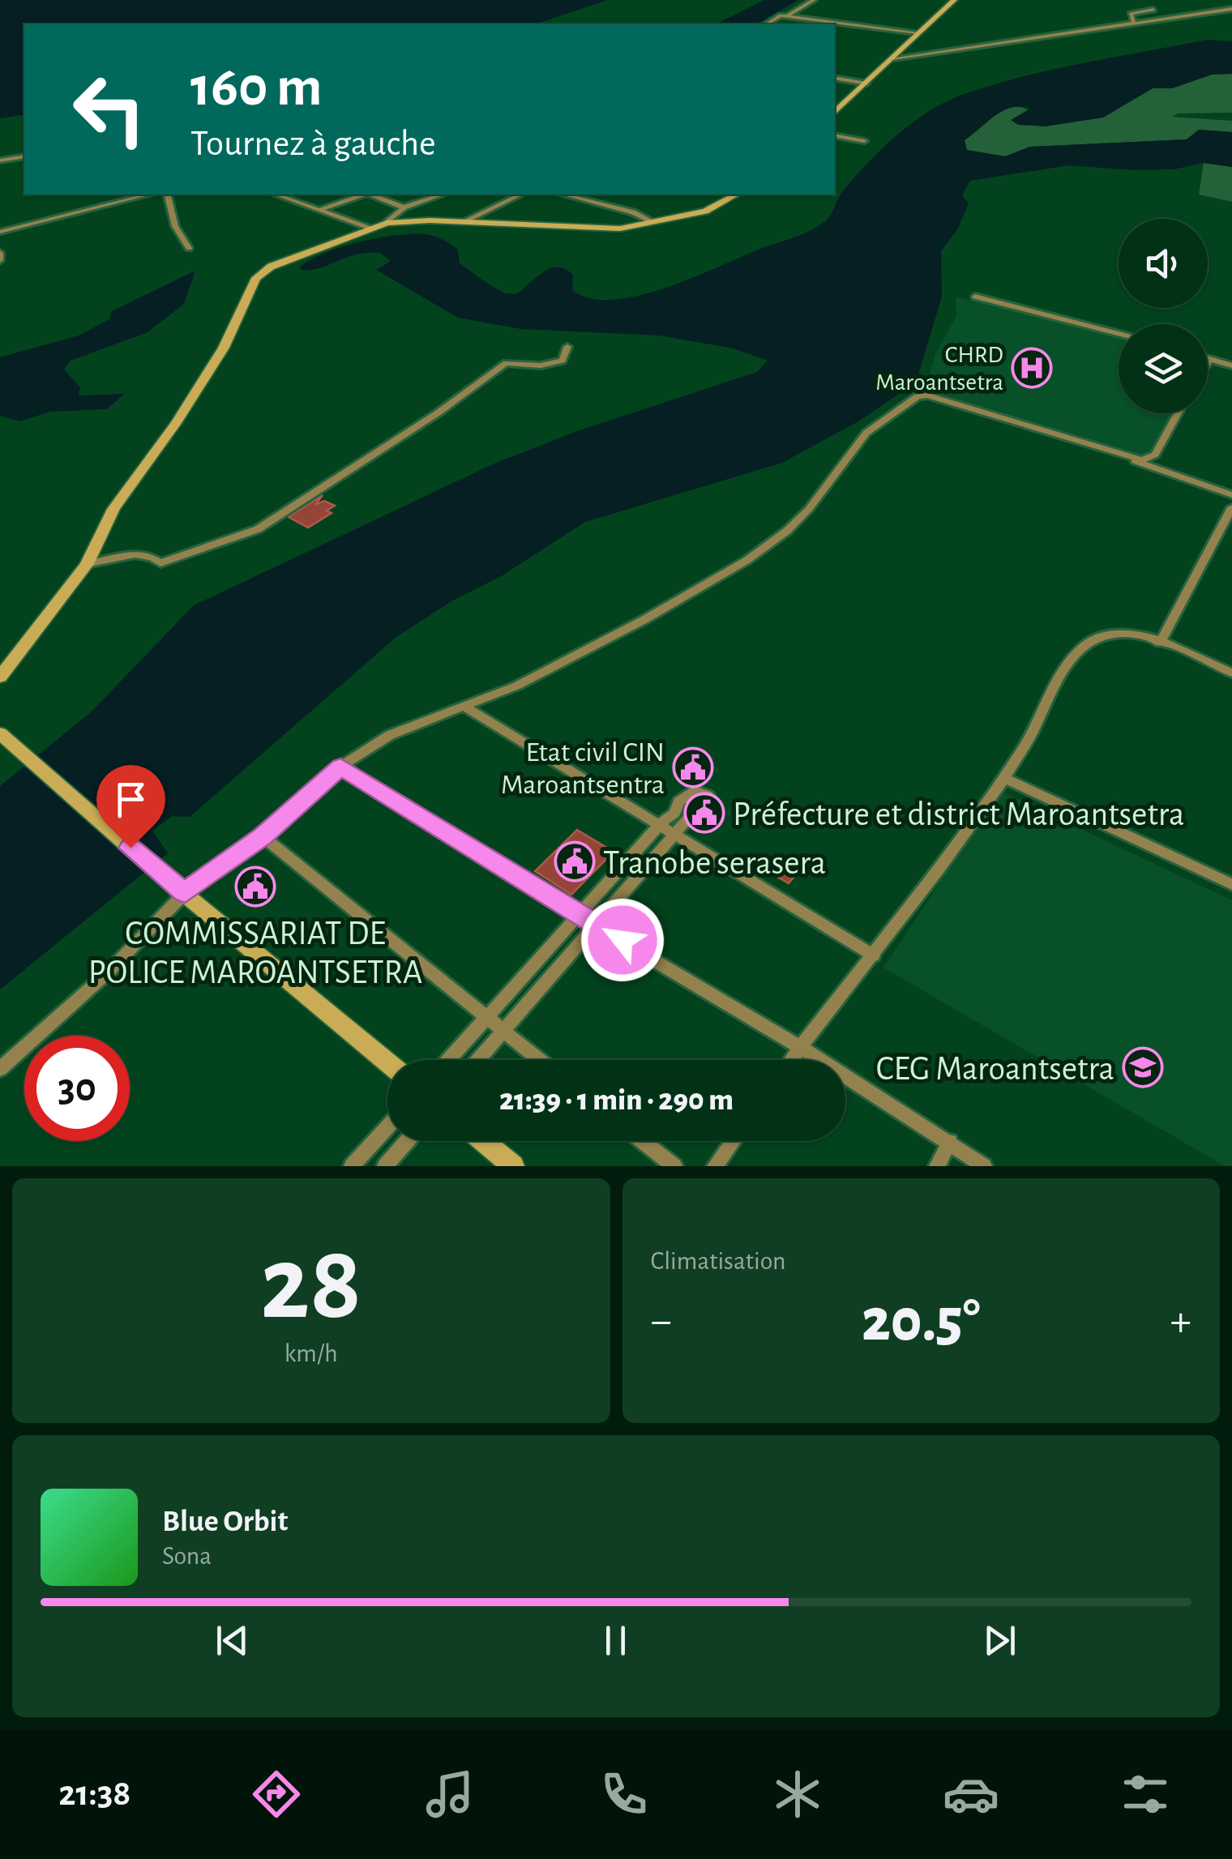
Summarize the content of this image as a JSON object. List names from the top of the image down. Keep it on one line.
{"places":{"hospital":["CHRD Maroantsetra"],"public building":["Etat civil CIN Maroantsentra","Préfecture et district Maroantsetra","Tranobe serasera","COMMISSARIAT DE POLICE MAROANTSETRA"],"school or university":["CEG Maroantsetra"]},"page":{"turn":["160 m","Tournez à gauche"],"limit":"30","trip":"21:39 · 1 min · 290 m","tile":[["28","km/h"],"Climatisation"],"heat":["−","20.5°","+"],"song":["Blue Orbit","Sona"],"tabs":"21:38"}}
